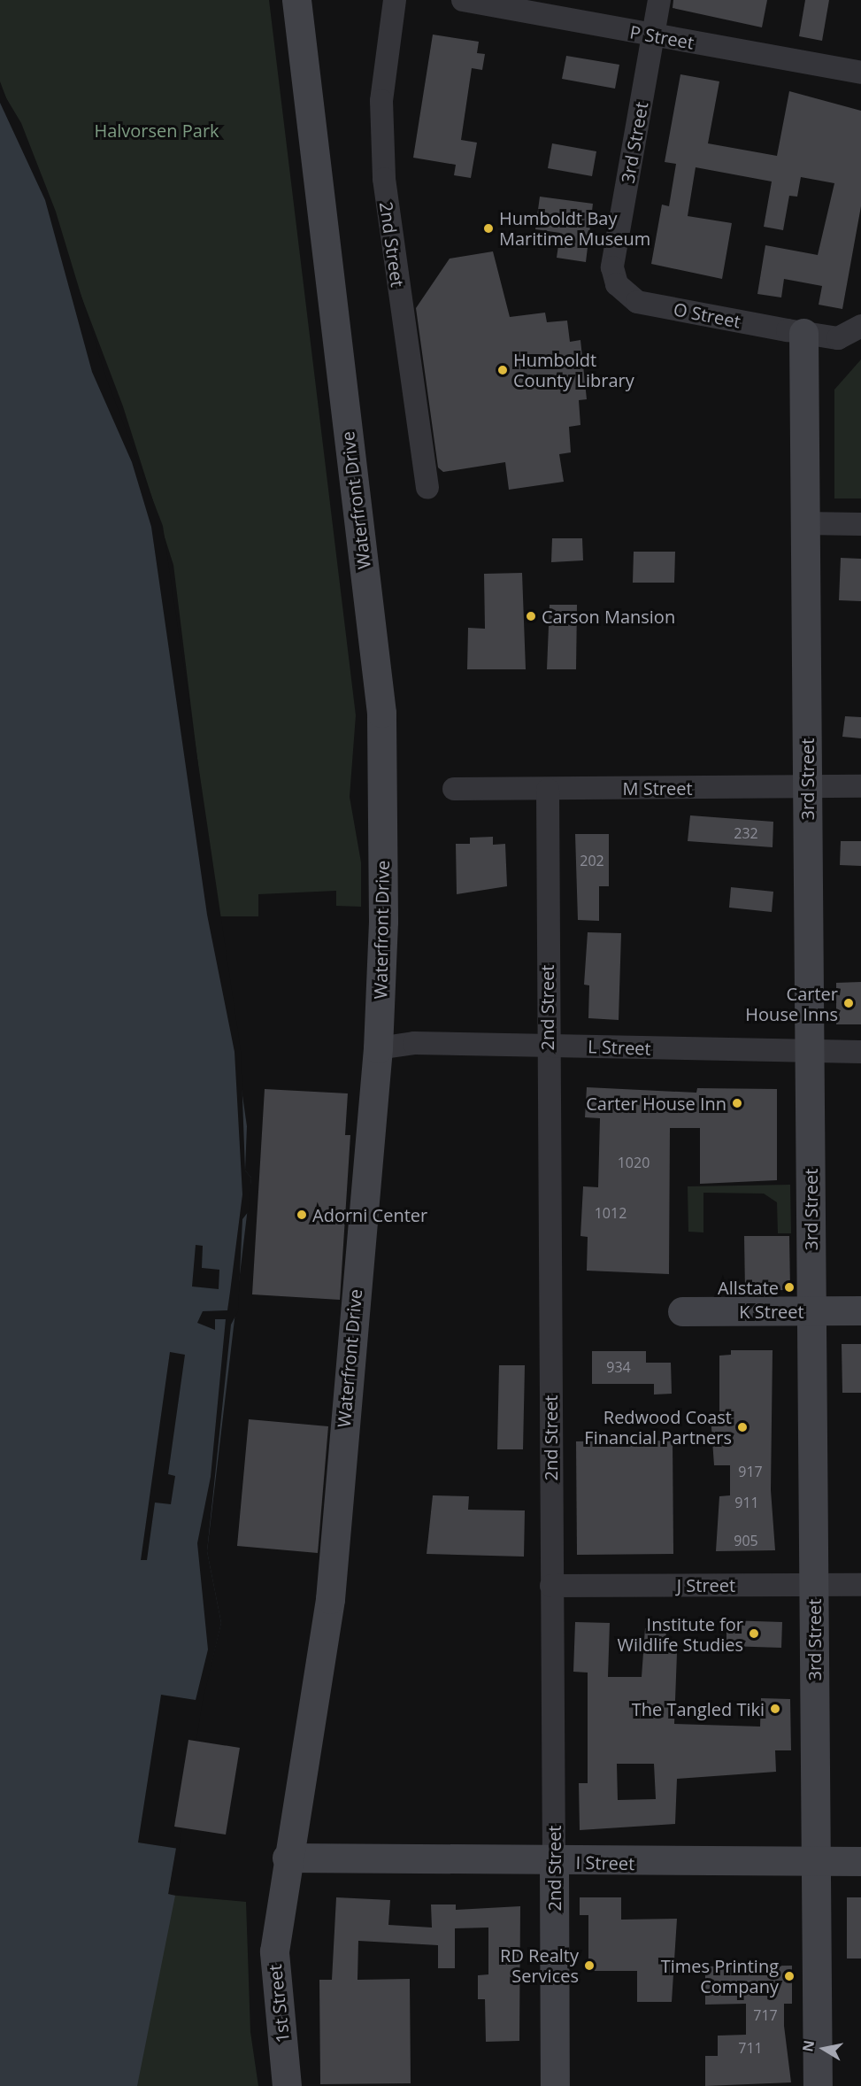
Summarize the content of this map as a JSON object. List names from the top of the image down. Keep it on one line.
{"streets":{"street":["P Street","3rd Street","2nd Street","O Street","Waterfront Drive","M Street","L Street","K Street","J Street","I Street","1st Street"]},"crossings":[["P Street","3rd Street"],["3rd Street","O Street"],["3rd Street","M Street"],["3rd Street","L Street"],["3rd Street","K Street"],["3rd Street","J Street"],["3rd Street","I Street"],["2nd Street","M Street"],["2nd Street","L Street"],["2nd Street","J Street"],["2nd Street","I Street"],["Waterfront Drive","L Street"],["Waterfront Drive","I Street"],["Waterfront Drive","1st Street"],["I Street","1st Street"]],"parks":["Halvorsen Park"],"places":["Humboldt Bay Maritime Museum","Humboldt County Library","Carson Mansion","Carter House Inns","Carter House Inn","Adorni Center","Allstate","Redwood Coast Financial Partners","Institute for Wildlife Studies","The Tangled Tiki","RD Realty Services","Times Printing Company"],"house_numbers":["232","202","1020","1012","934","917","911","905","717","711"],"north":"left"}
